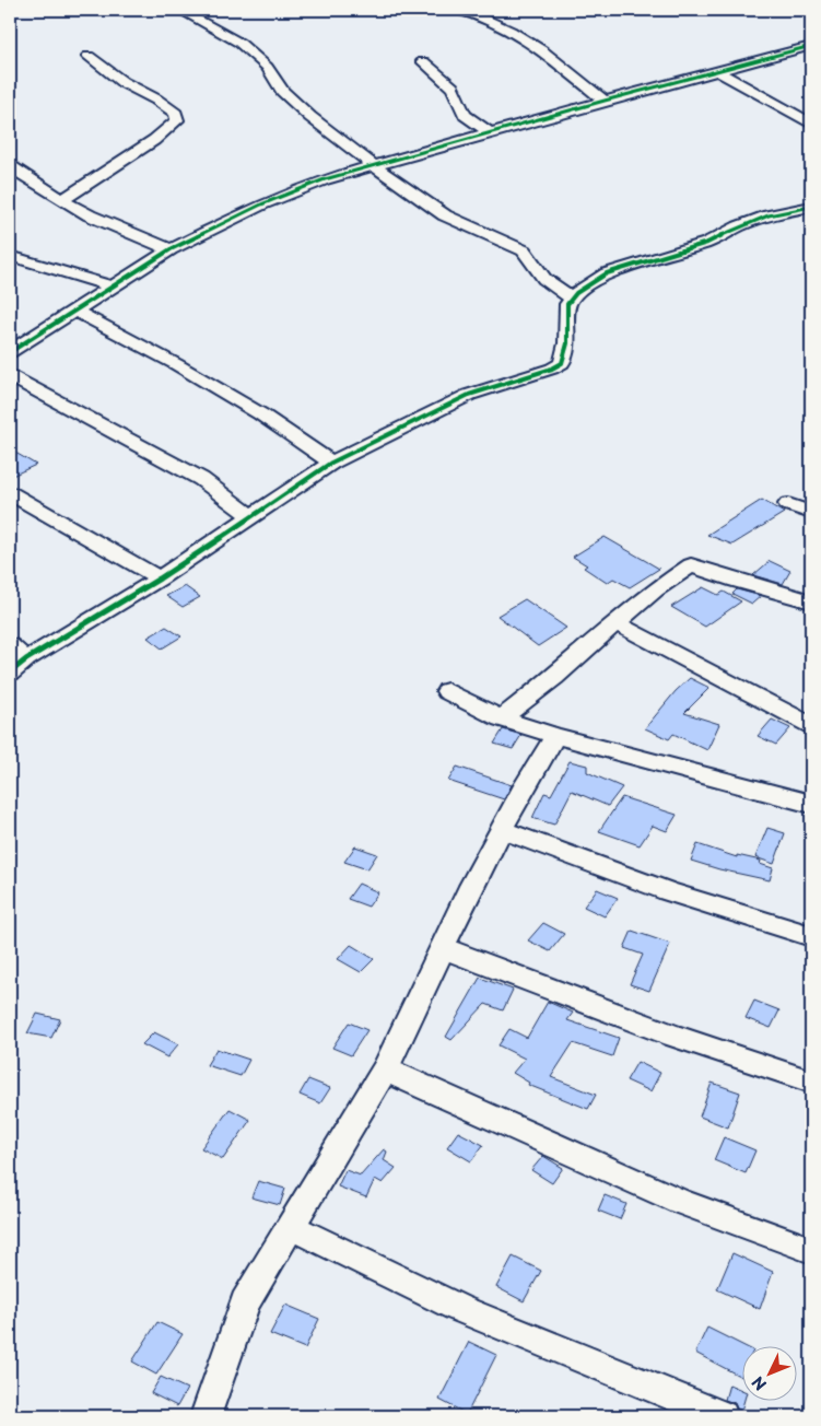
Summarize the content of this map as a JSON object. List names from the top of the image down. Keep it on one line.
{"north":"bottom left"}
